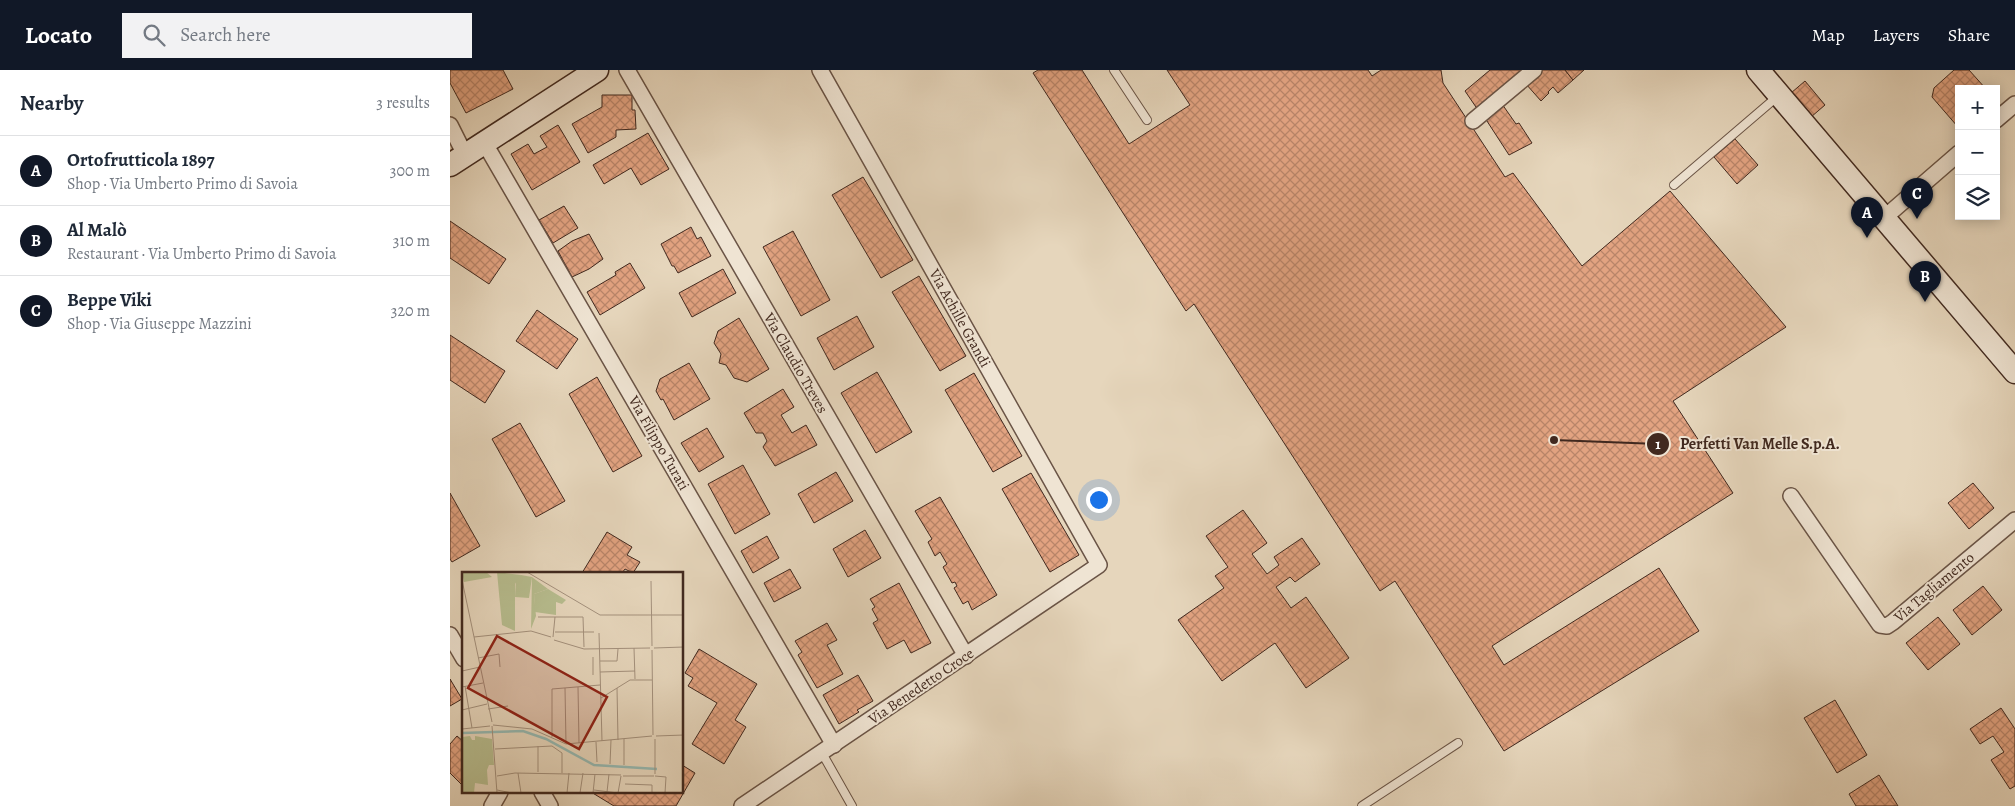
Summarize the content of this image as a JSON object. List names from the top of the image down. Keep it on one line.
{"streets":{"street":["Via Achille Grandi","Via Claudio Treves","Via Filippo Turati","Via Tagliamento","Via Benedetto Croce"]},"crossings":[["Via Achille Grandi","Via Benedetto Croce"],["Via Claudio Treves","Via Benedetto Croce"],["Via Filippo Turati","Via Benedetto Croce"]],"places":["Perfetti Van Melle S.p.A."],"page":{"header":"Locato","search":"Search here","nav":["Map","Layers","Share"],"heading":["Nearby","3 results"],"map_buttons":["+","−"],"list":[{"mark":"A","name":"Ortofrutticola 1897","note":"Shop · Via Umberto Primo di Savoia","value":"300 m"},{"mark":"B","name":"Al Malò","note":"Restaurant · Via Umberto Primo di Savoia","value":"310 m"},{"mark":"C","name":"Beppe Viki","note":"Shop · Via Giuseppe Mazzini","value":"320 m"}],"pins":["C","A","B"]}}
